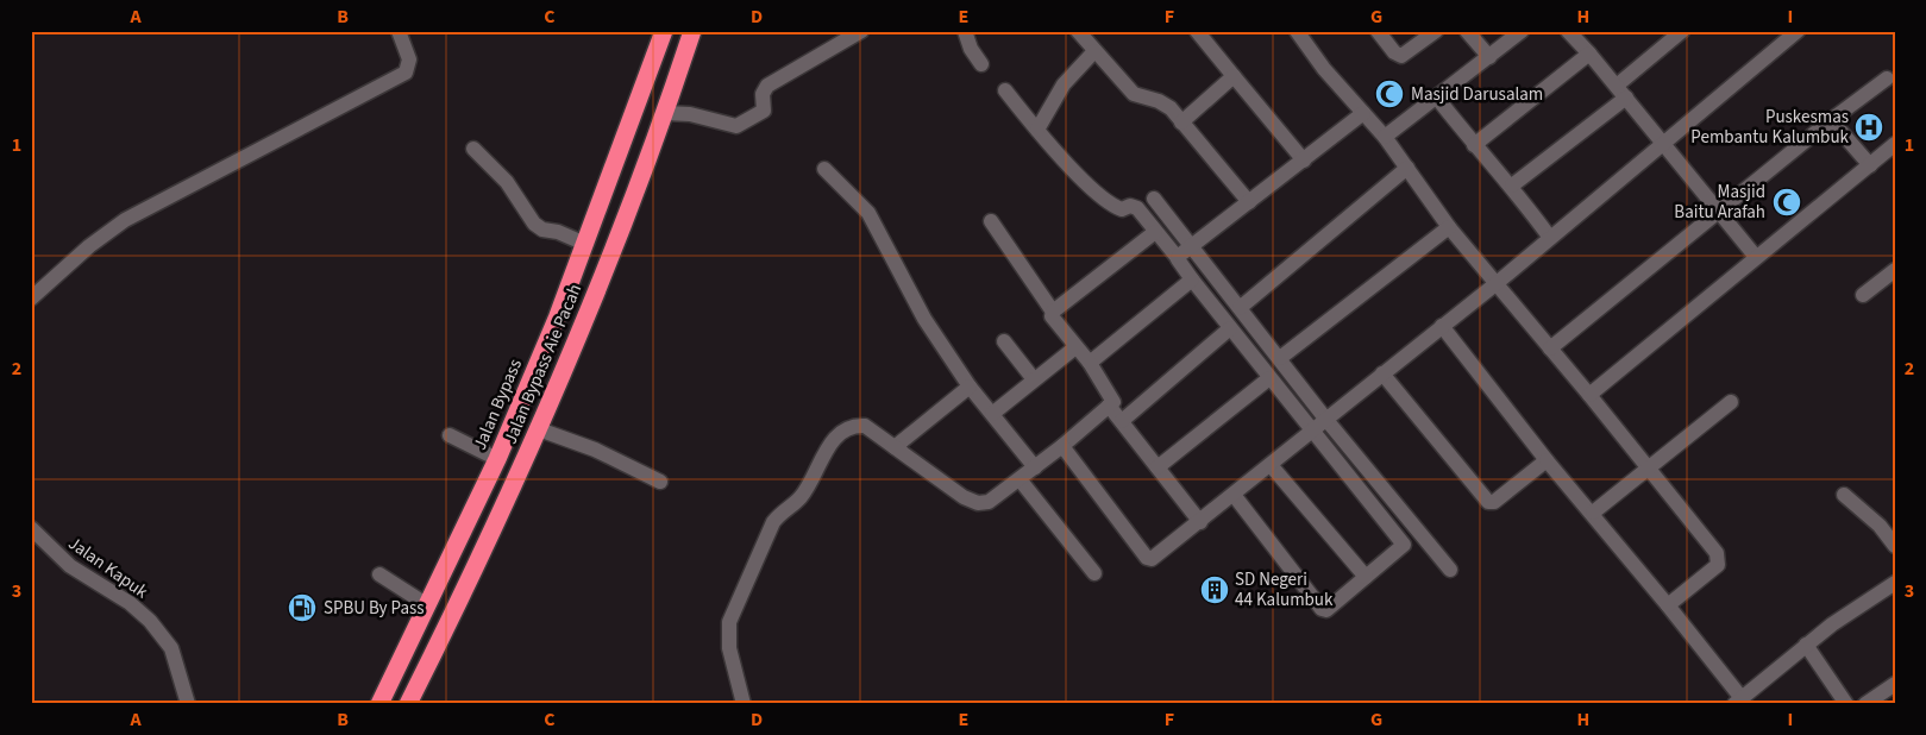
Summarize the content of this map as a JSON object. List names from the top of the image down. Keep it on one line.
{"streets":{"highway":["Jalan Bypass Aie Pacah","Jalan Bypass"],"street":["Jalan Kapuk"]},"places":{"mosque":["Masjid Darusalam","Masjid Baitu Arafah"],"hospital":["Puskesmas Pembantu Kalumbuk"],"building":["SD Negeri 44 Kalumbuk"],"fuel station":["SPBU By Pass"]},"grid":{"columns":["A","B","C","D","E","F","G","H","I"],"rows":["1","2","3"]}}
